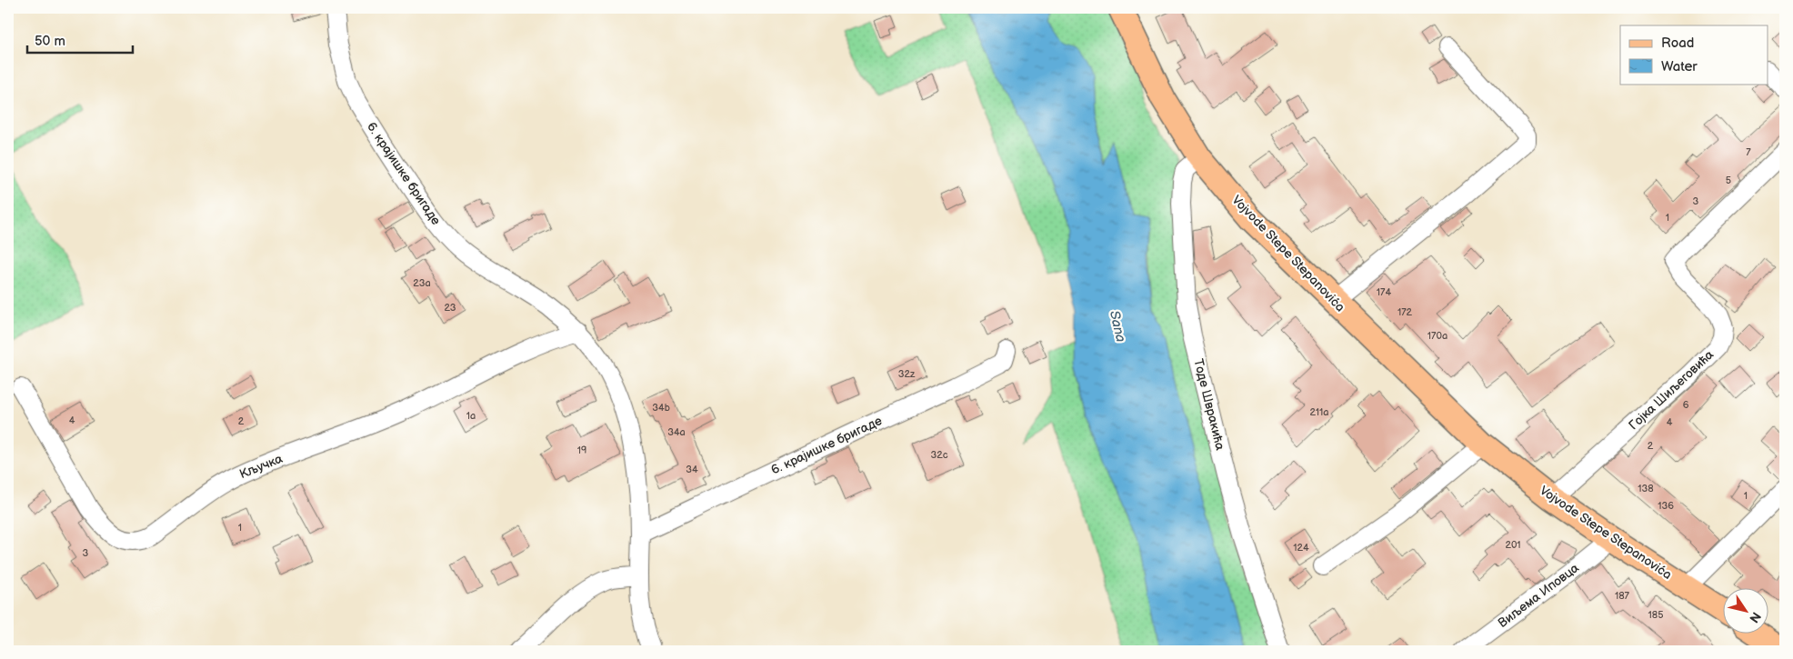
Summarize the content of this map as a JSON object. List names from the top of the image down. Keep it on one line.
{"streets":{"main road":["Vojvode Stepe Stepanovića"],"street":["6. крајишке бригаде","Гојка Шиљеговића","Тоде Швракића","Кључка","Виљема Иповца"]},"crossings":[["6. крајишке бригаде","Кључка"],["Vojvode Stepe Stepanovića","Гојка Шиљеговића"],["Vojvode Stepe Stepanovića","Тоде Швракића"],["Vojvode Stepe Stepanovića","Виљема Иповца"]],"water":["Sana"],"house_numbers":["7","5","3","1","23a","174","23","172","170a","32z","6","34b","211a","1a","4","2","4","34a","2","19","32c","34","138","1","136","1","201","124","3","187","185"],"legend":["Road","Water"],"scale_bar":"50 m","north":"bottom right"}
